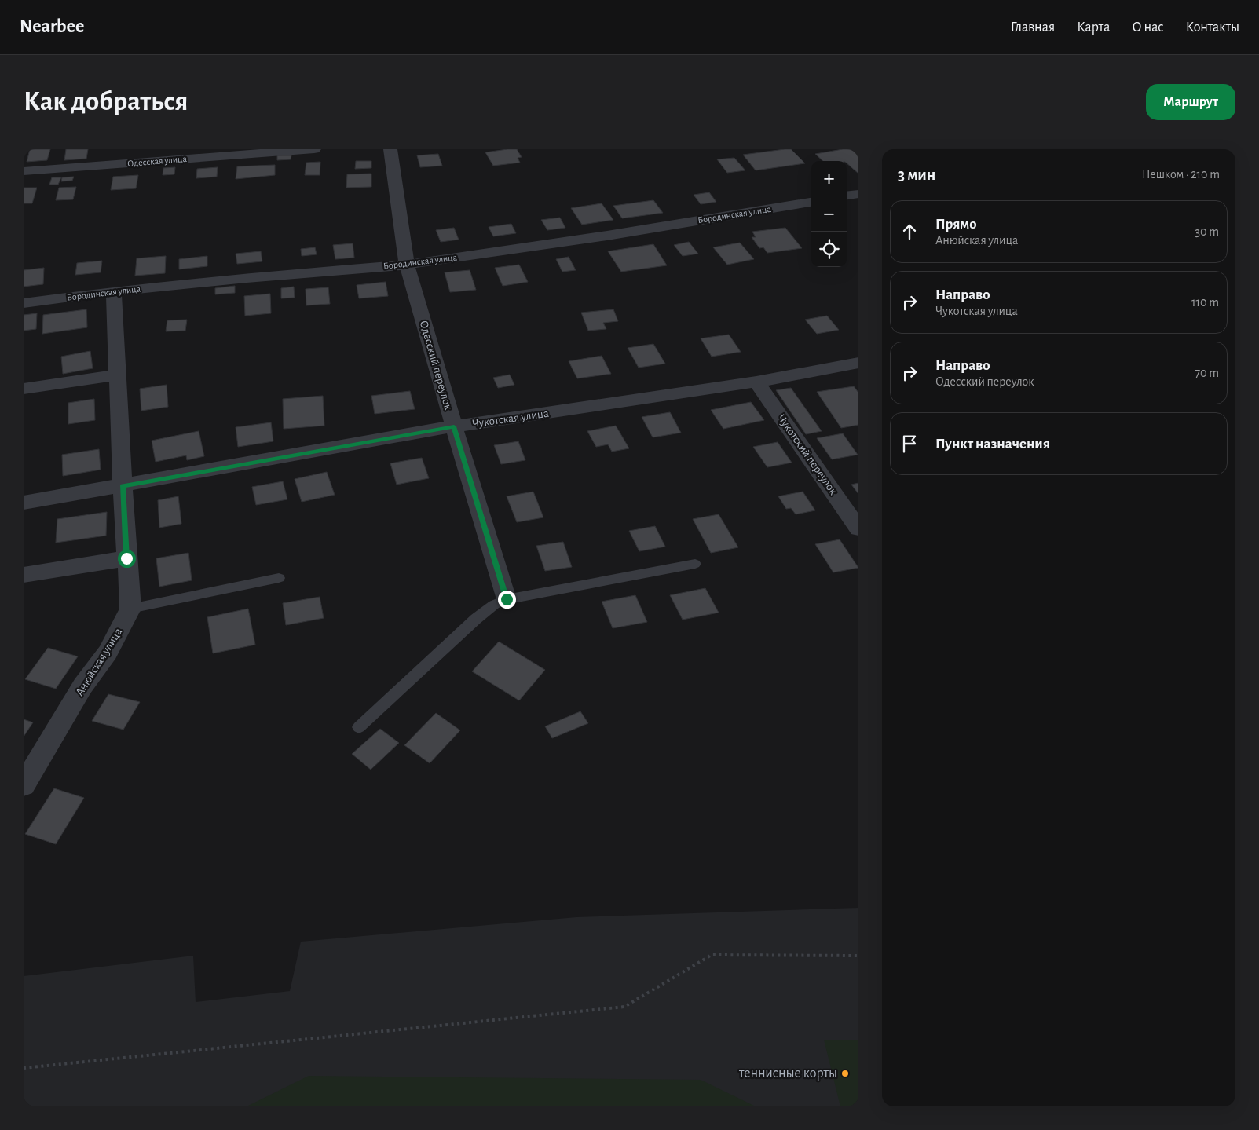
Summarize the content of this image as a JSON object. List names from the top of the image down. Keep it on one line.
{"streets":{"street":["Одесская улица","Бородинская улица","Одесский переулок","Чукотская улица","Чукотский переулок","Анюйская улица"]},"crossings":[["Бородинская улица","Одесский переулок"],["Одесский переулок","Чукотская улица"],["Чукотская улица","Чукотский переулок"]],"places":["теннисные корты"],"page":{"header":"Nearbee","nav":["Главная","Карта","О нас","Контакты"],"buttons":"Маршрут","title":"Как добраться","heading":["3 мин","Пешком · 210 m"],"map_buttons":["+","−"],"list":[["Прямо","Анюйская улица","30 m"],["Направо","Чукотская улица","110 m"],["Направо","Одесский переулок","70 m"],"Пункт назначения"]}}
